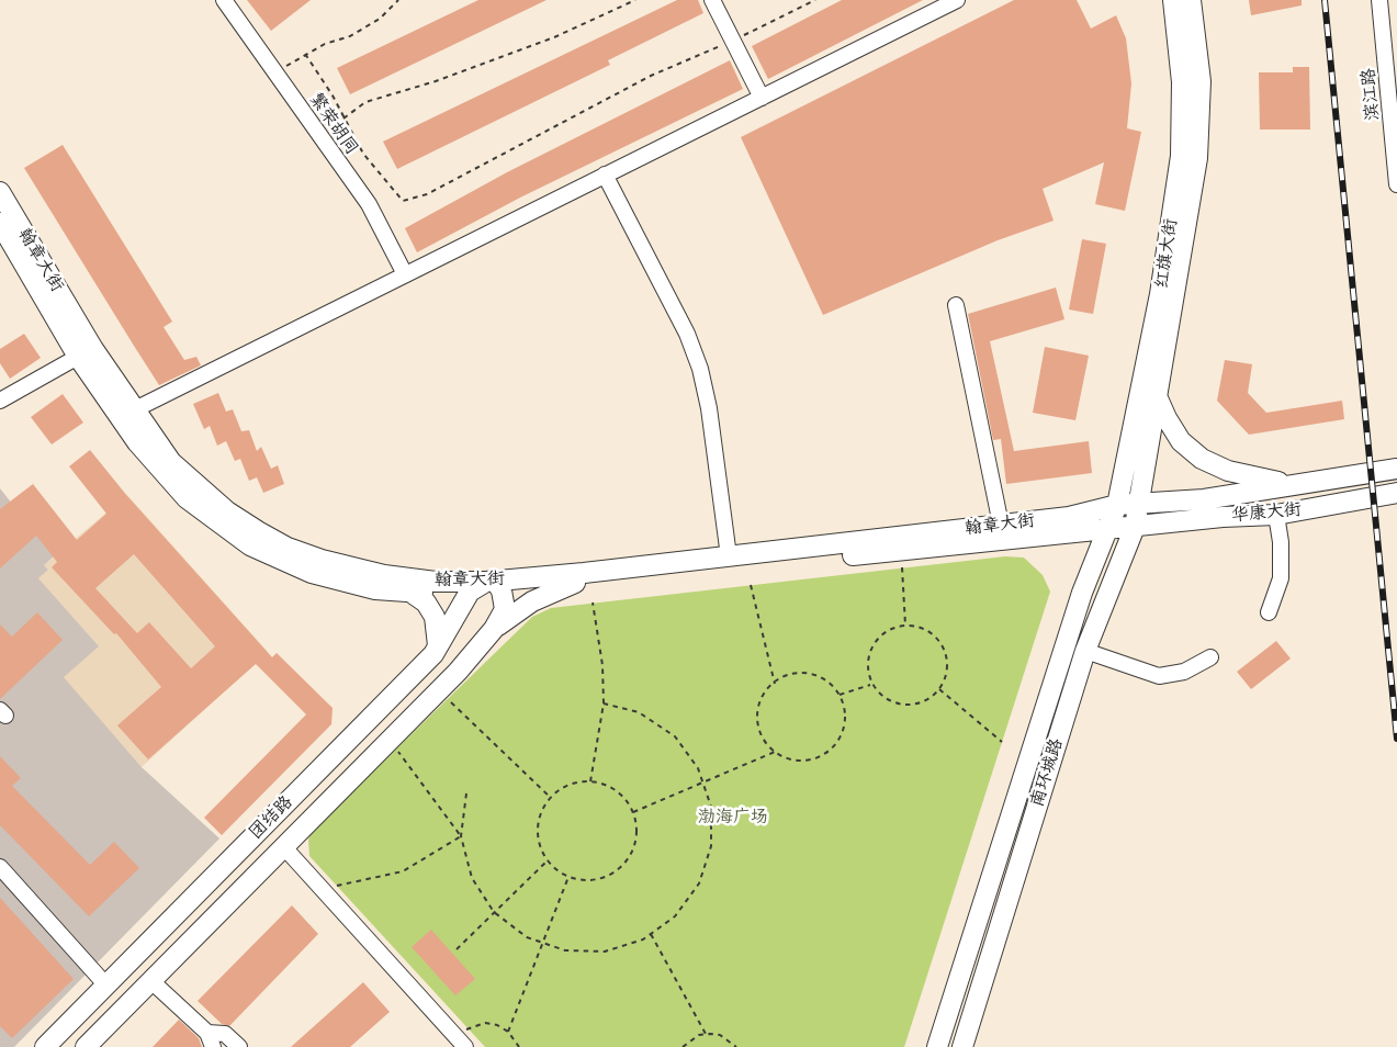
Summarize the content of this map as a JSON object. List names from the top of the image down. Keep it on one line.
{"streets":{"main road":["红旗大街","翰章大街","华康大街","南环城路","团结路"],"street":["滨江路","繁荣胡同"]},"crossings":[["红旗大街","翰章大街"],["红旗大街","华康大街"],["红旗大街","南环城路"],["翰章大街","华康大街"],["翰章大街","南环城路"],["翰章大街","团结路"],["华康大街","南环城路"]],"parks":["渤海广场"]}
